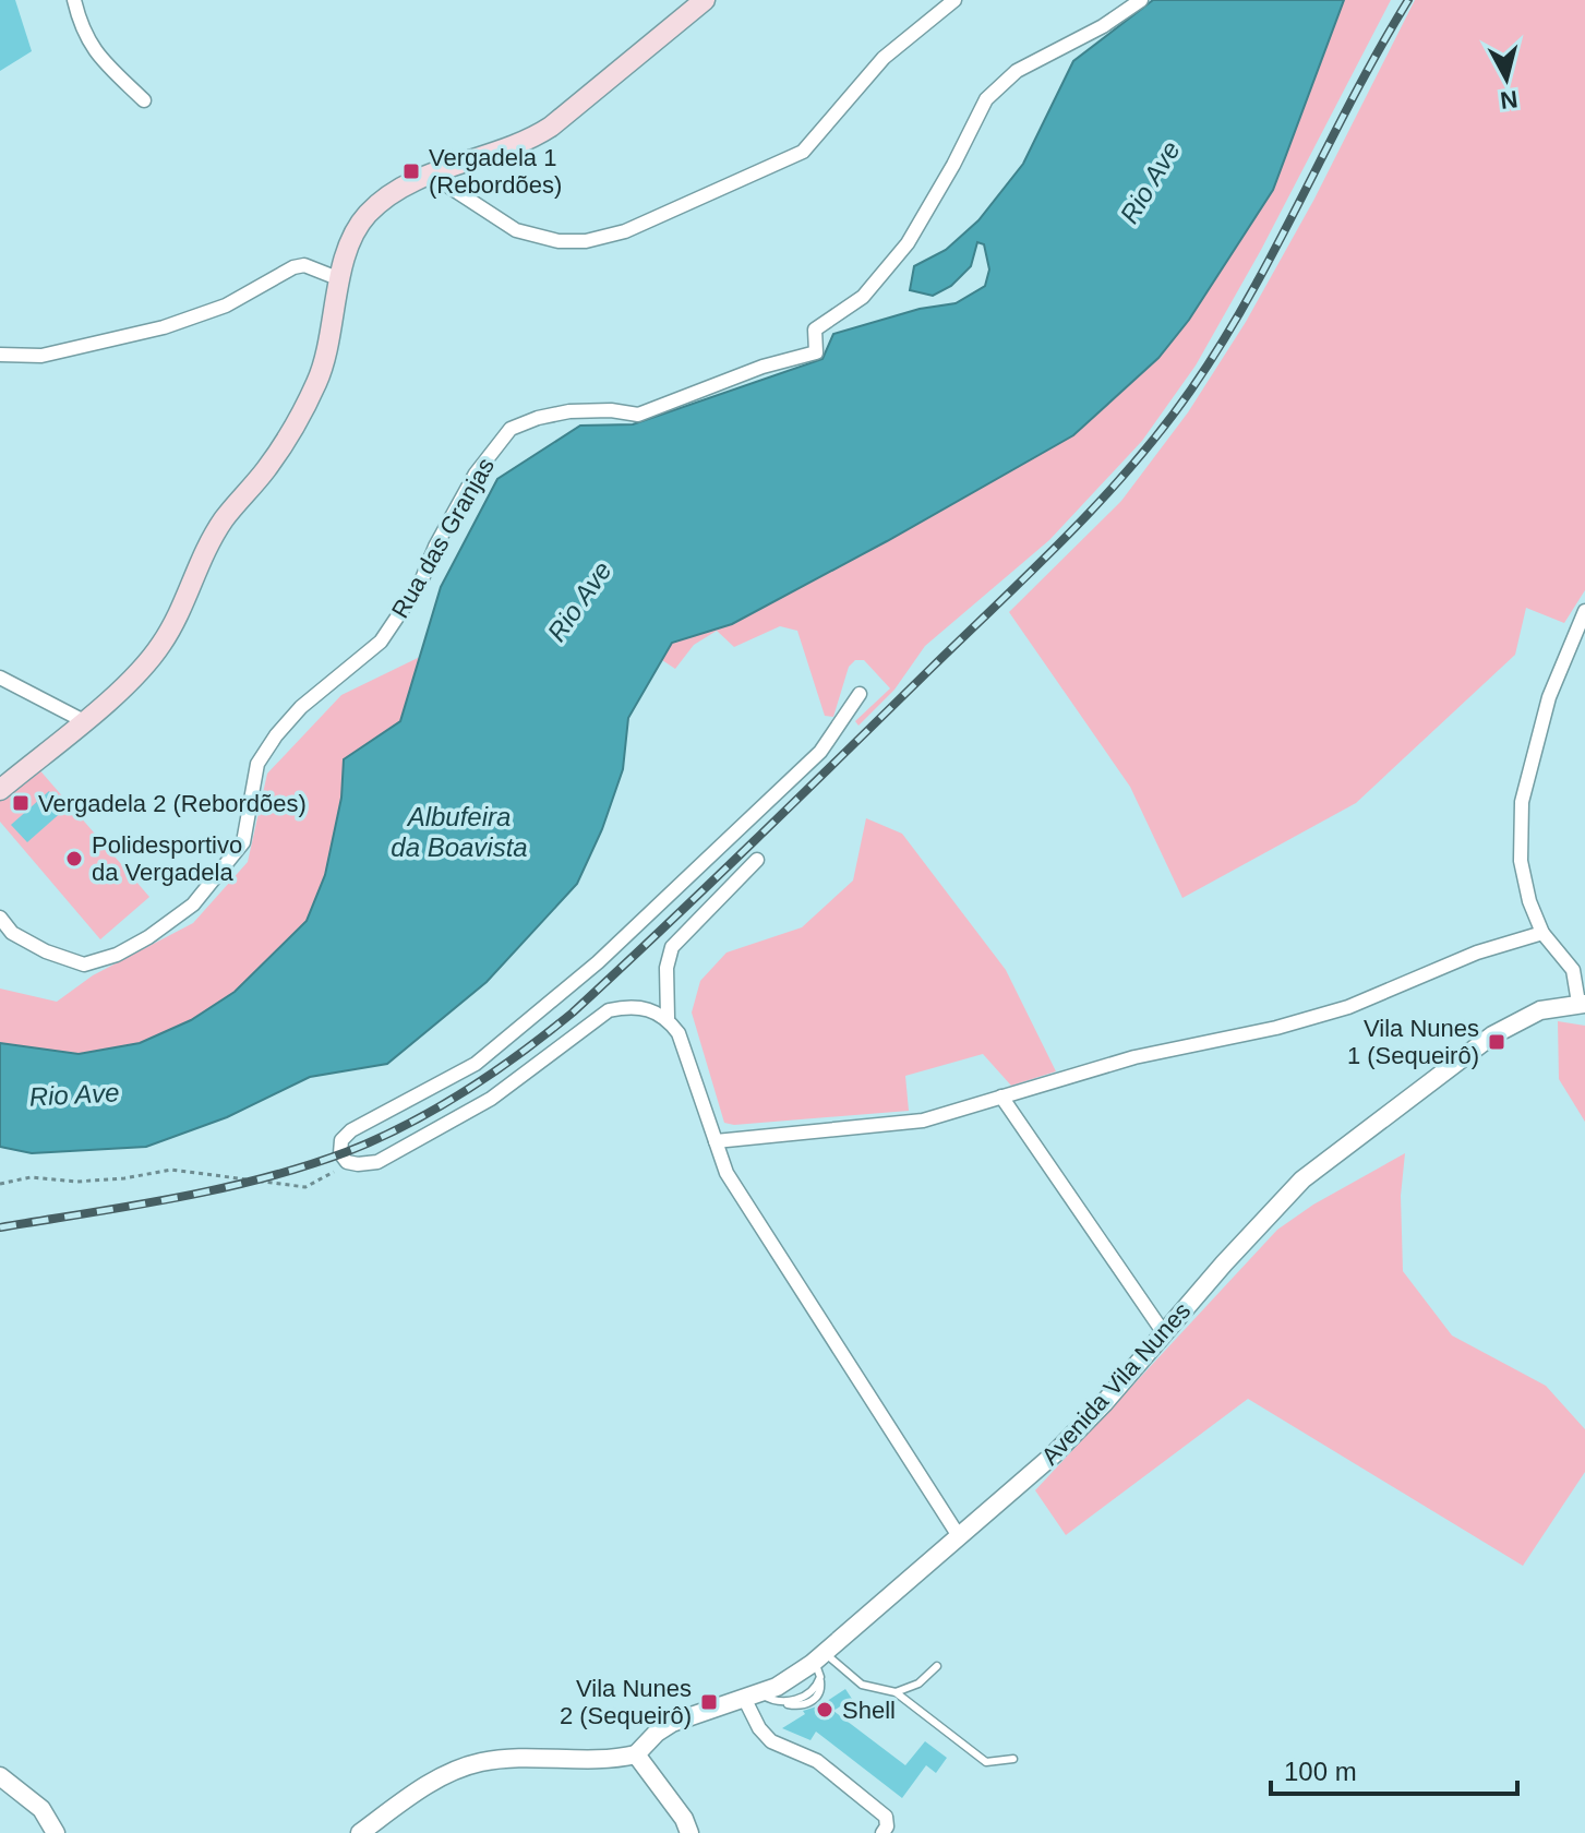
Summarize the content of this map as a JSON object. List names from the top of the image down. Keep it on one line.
{"streets":{"street":["Rua das Granjas","Avenida Vila Nunes"]},"water":["Rio Ave","Albufeira da Boavista"],"places":{"transit":["Vergadela 1 (Rebordões)","Vergadela 2 (Rebordões)","Vila Nunes 1 (Sequeirô)","Vila Nunes 2 (Sequeirô)"],"other":["Polidesportivo da Vergadela","Shell"]},"scale_bar":"100 m","north":"bottom"}
